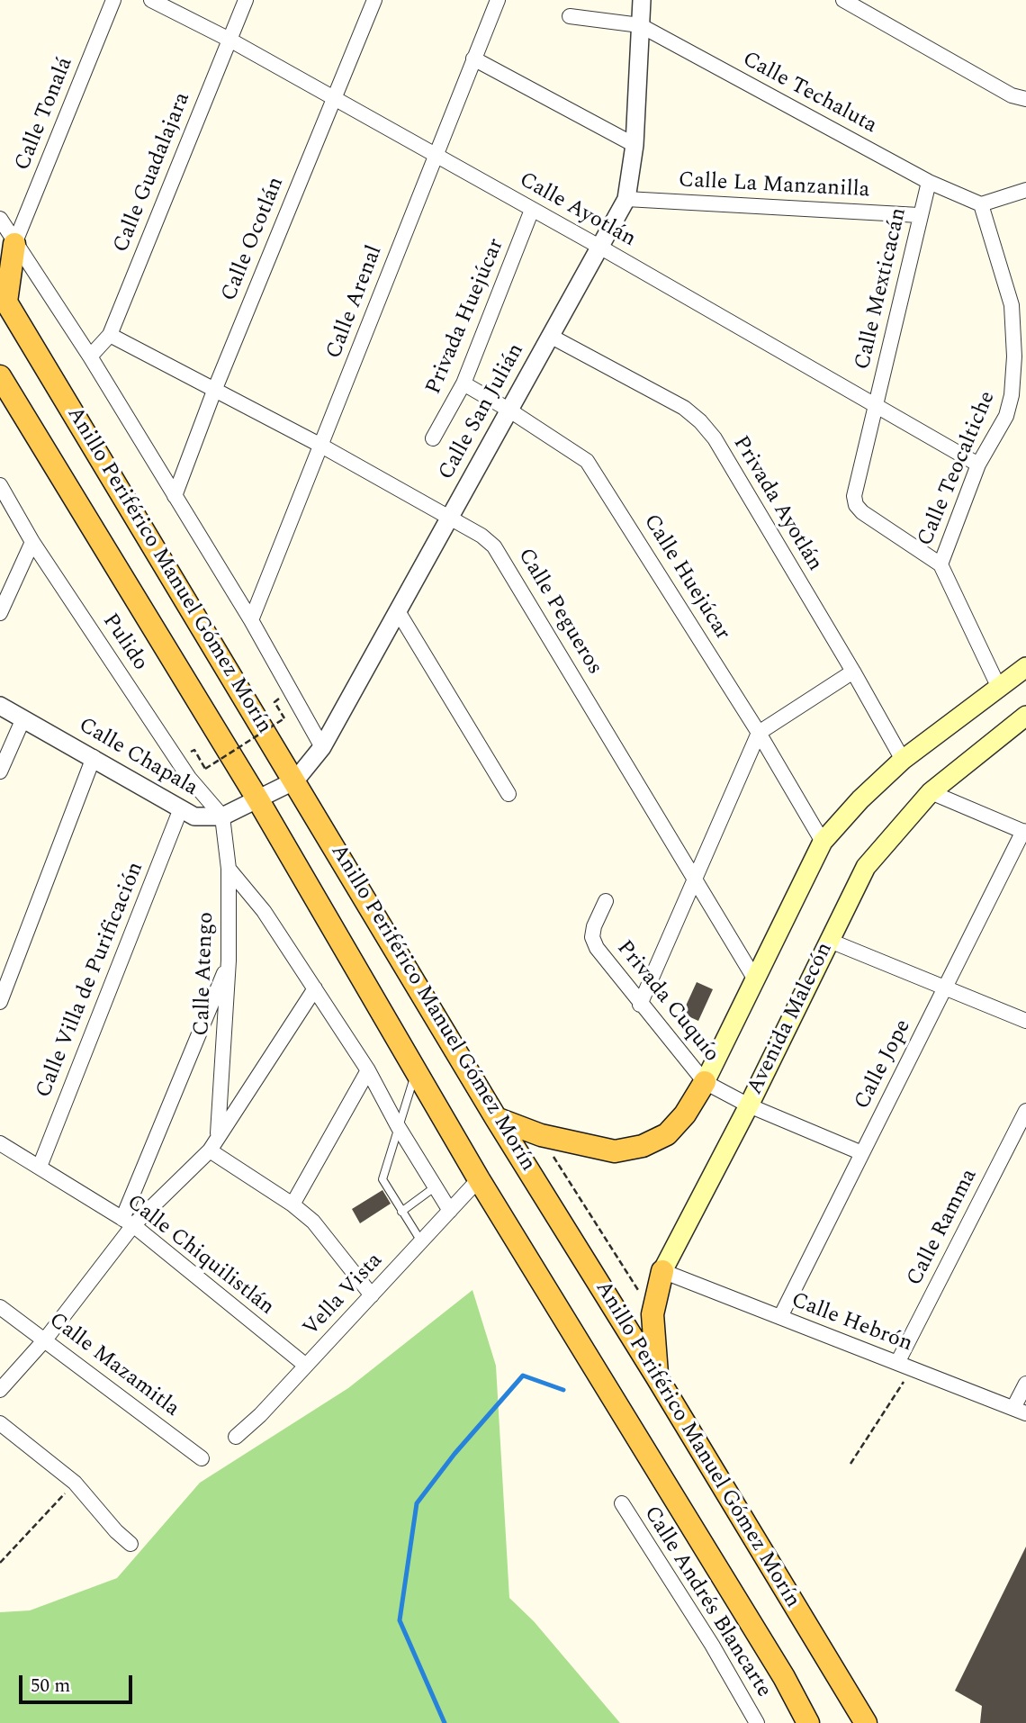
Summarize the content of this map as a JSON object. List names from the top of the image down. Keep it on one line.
{"streets":{"highway":["Anillo Periférico Manuel Gómez Morín","Avenida Malecón"],"street":["Calle Techaluta","Calle Tonalá","Calle Guadalajara","Calle La Manzanilla","Calle Ayotlán","Calle Ocotlán","Calle Mexticacán","Calle Arenal","Privada Huejúcar","Calle San Julián","Calle Teocaltiche","Privada Ayotlán","Calle Huejúcar","Calle Pegueros","Pulido","Calle Chapala","Calle Atengo","Calle Villa de Purificación","Privada Cuquío","Calle Jope","Calle Ramma","Calle Chiquilistlán","Vella Vista","Calle Hebrón","Calle Mazamitla","Calle Andrés Blancarte"]},"crossings":[["Calle Techaluta","Calle Mexticacán"],["Calle Techaluta","Calle San Julián"],["Calle Techaluta","Calle Teocaltiche"],["Calle Guadalajara","Calle Ayotlán"],["Calle Guadalajara","Calle Pegueros"],["Calle La Manzanilla","Calle Mexticacán"],["Calle La Manzanilla","Calle San Julián"],["Calle Ayotlán","Calle Ocotlán"],["Calle Ayotlán","Calle Mexticacán"],["Calle Ayotlán","Calle Arenal"],["Calle Ayotlán","Privada Huejúcar"],["Calle Ayotlán","Calle San Julián"],["Calle Ayotlán","Calle Teocaltiche"],["Calle Ocotlán","Calle Pegueros"],["Calle Mexticacán","Calle Teocaltiche"],["Calle Arenal","Calle Pegueros"],["Privada Huejúcar","Calle Huejúcar"],["Calle San Julián","Privada Ayotlán"],["Calle San Julián","Anillo Periférico Manuel Gómez Morín"],["Calle San Julián","Calle Huejúcar"],["Calle San Julián","Calle Pegueros"],["Calle San Julián","Calle Chapala"],["Anillo Periférico Manuel Gómez Morín","Calle Chapala"],["Anillo Periférico Manuel Gómez Morín","Avenida Malecón"],["Anillo Periférico Manuel Gómez Morín","Vella Vista"],["Pulido","Calle Chapala"],["Pulido","Calle Atengo"],["Calle Chapala","Calle Atengo"],["Calle Chapala","Calle Villa de Purificación"],["Calle Villa de Purificación","Calle Chiquilistlán"],["Privada Cuquío","Avenida Malecón"],["Privada Cuquío","Calle Jope"],["Avenida Malecón","Calle Hebrón"],["Calle Jope","Calle Hebrón"],["Calle Ramma","Calle Hebrón"],["Calle Chiquilistlán","Vella Vista"]],"scale_bar":"50 m"}
